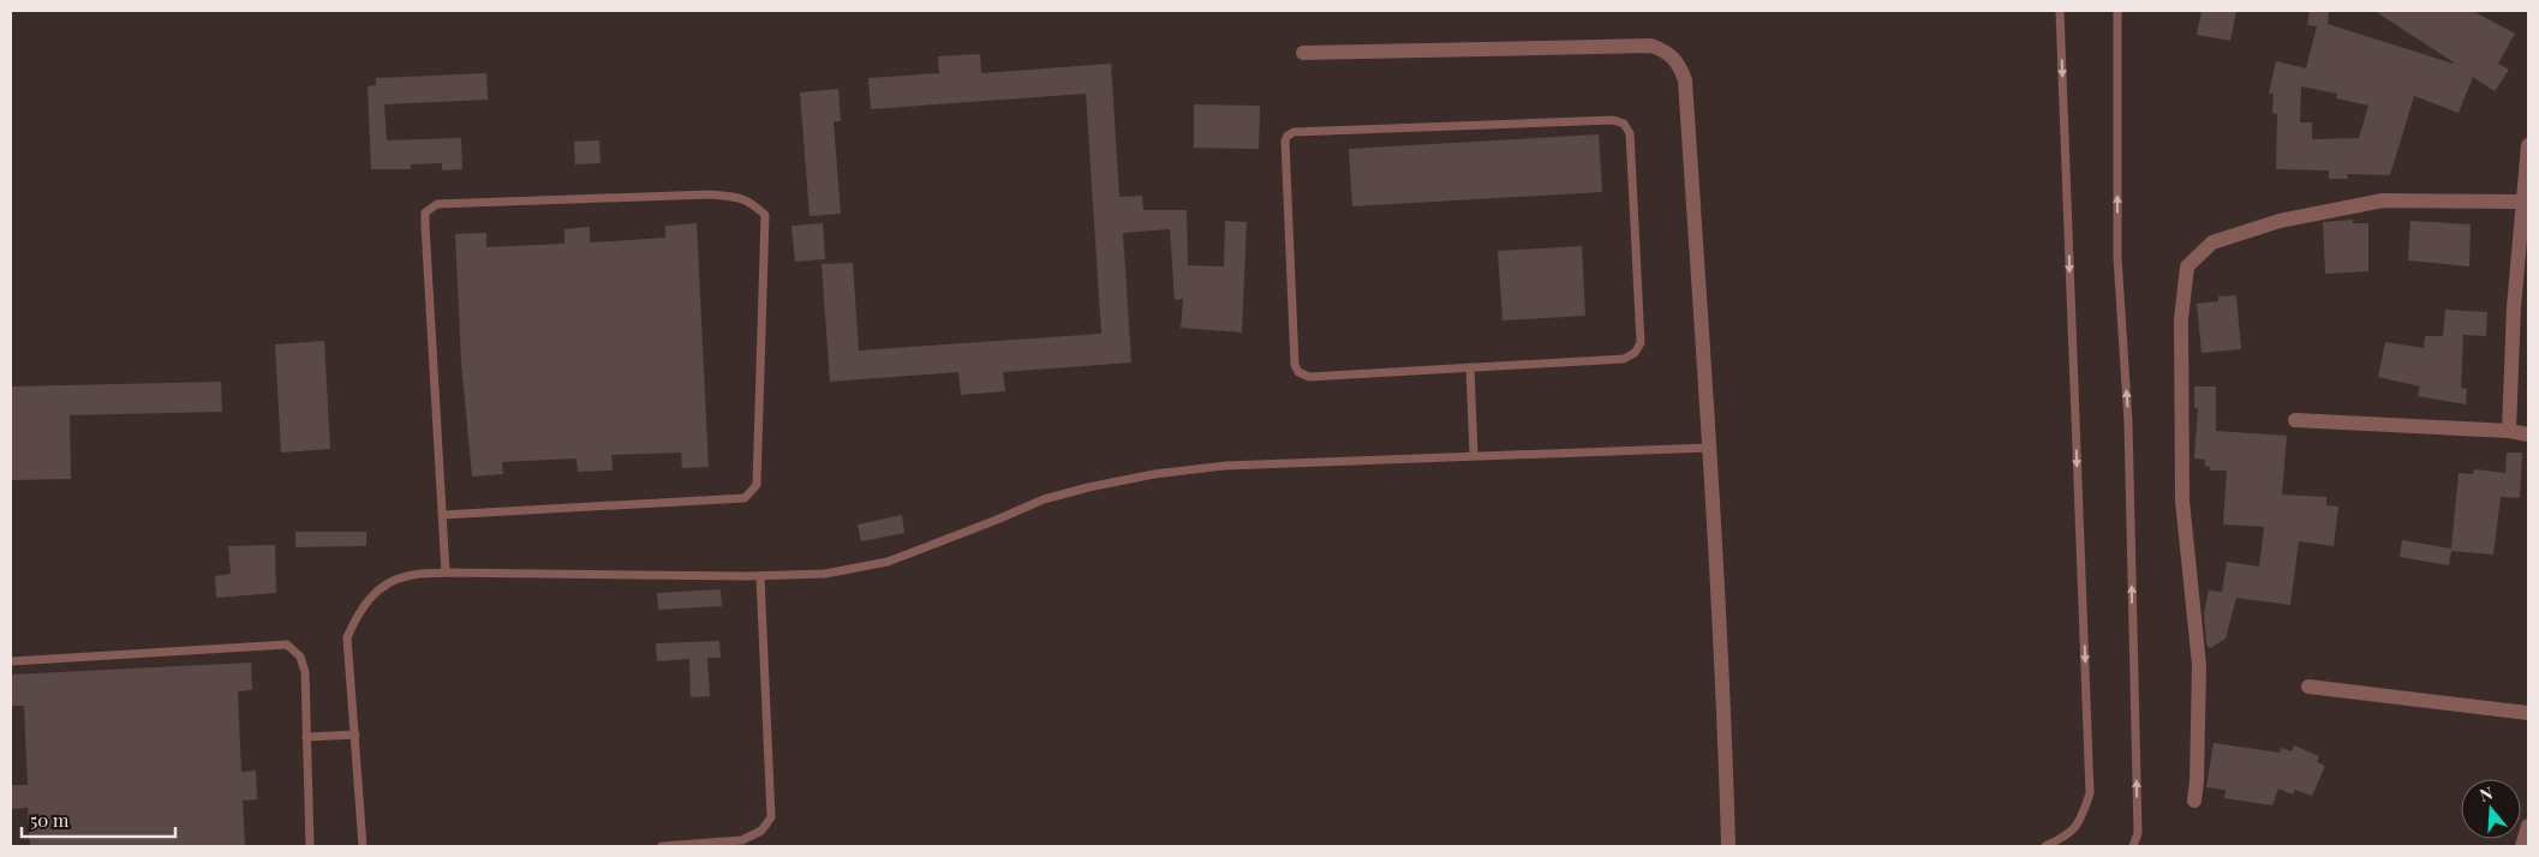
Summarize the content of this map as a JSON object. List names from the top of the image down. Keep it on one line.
{"scale_bar":"50 m","north":"top"}
